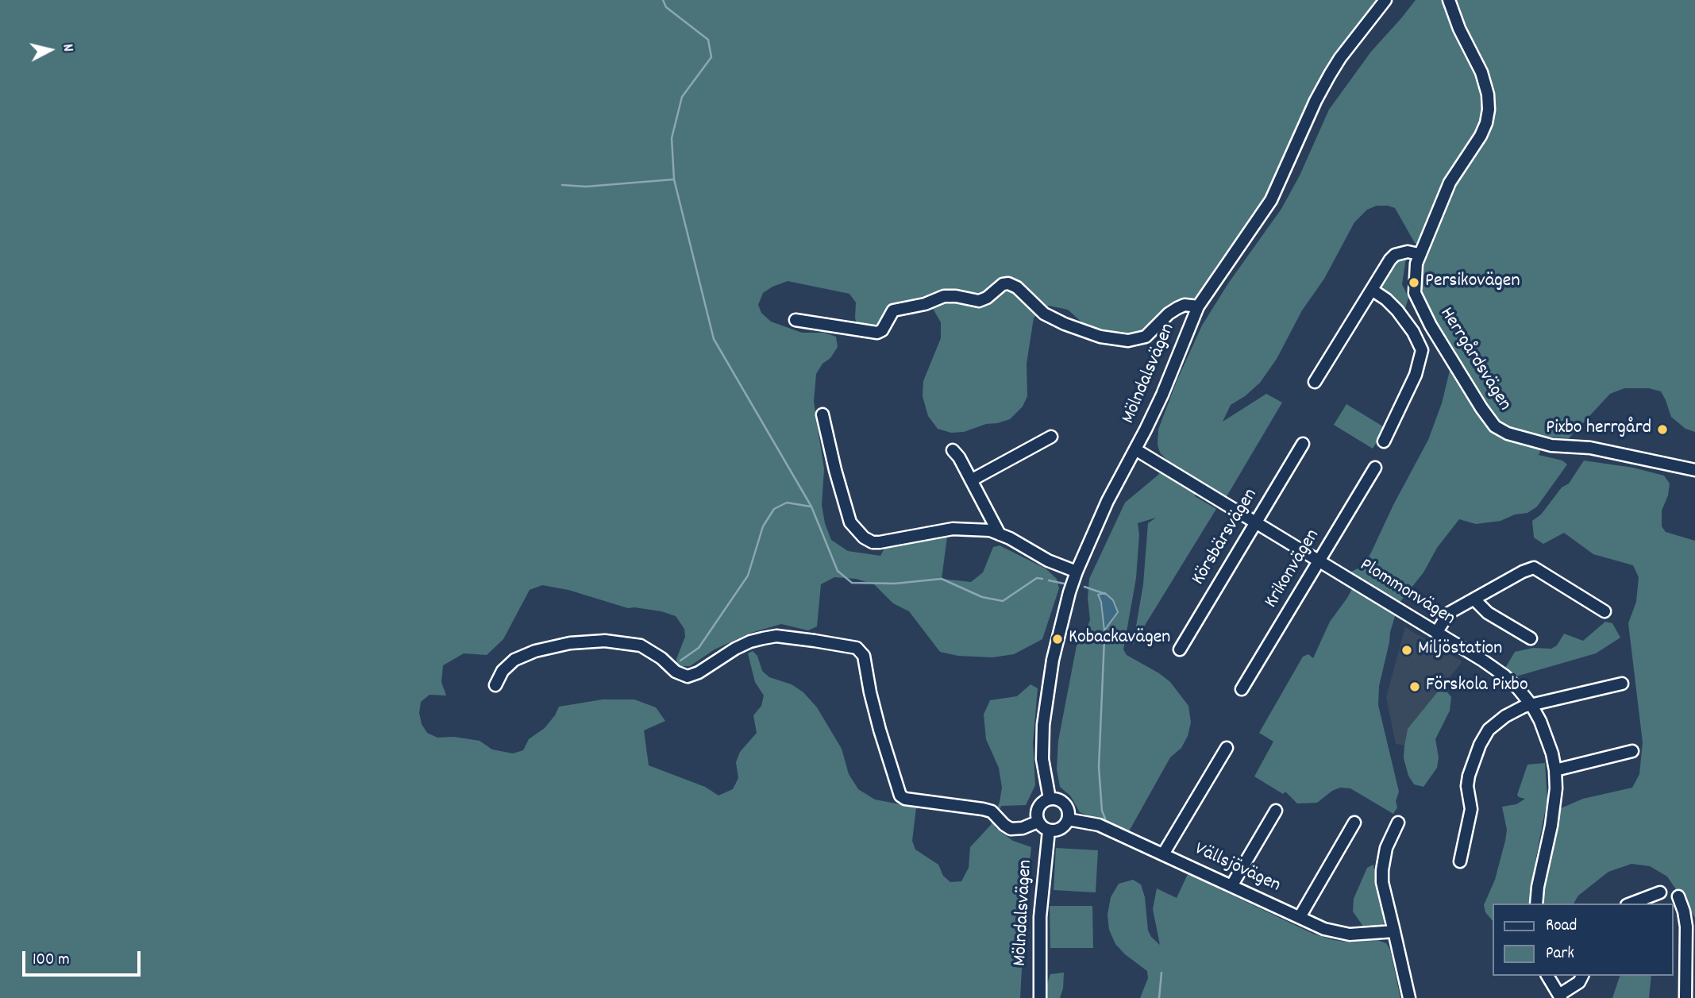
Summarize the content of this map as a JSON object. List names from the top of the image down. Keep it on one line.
{"streets":{"street":["Herrgårdsvägen","Mölndalsvägen","Körsbärsvägen","Krikonvägen","Plommonvägen","Vällsjövägen"]},"crossings":[["Mölndalsvägen","Plommonvägen"],["Mölndalsvägen","Vällsjövägen"],["Körsbärsvägen","Plommonvägen"],["Krikonvägen","Plommonvägen"]],"places":["Persikovägen","Pixbo herrgård","Kobackavägen","Miljöstation","Förskola Pixbo"],"legend":["Road","Park"],"scale_bar":"100 m","north":"right"}
